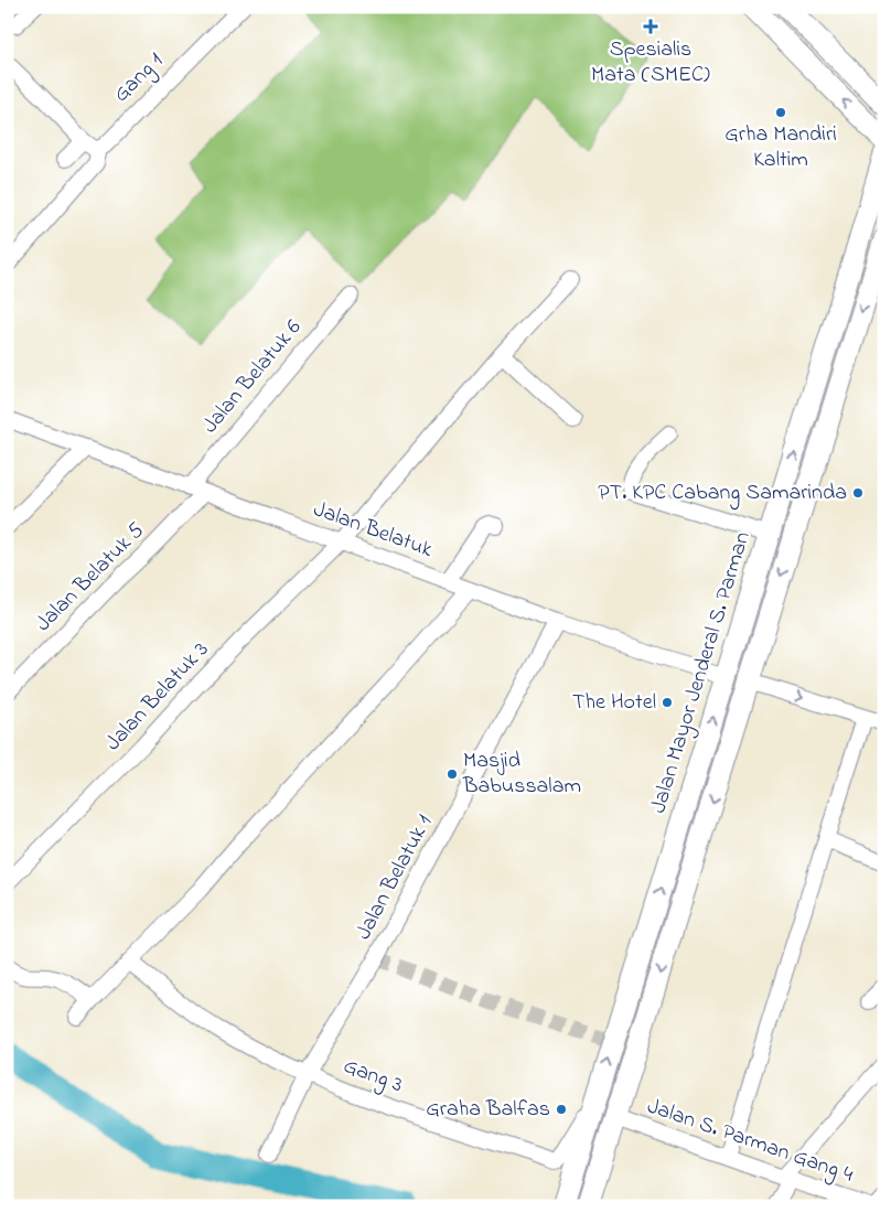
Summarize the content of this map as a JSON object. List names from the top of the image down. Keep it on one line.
{"streets":{"main road":["Jalan Mayor Jenderal S. Parman"],"street":["Gang 1","Jalan Belatuk 6","Jalan Belatuk","Jalan Belatuk 5","Jalan Belatuk 3","Jalan Belatuk 1","Gang 3","Jalan S. Parman Gang 4"]},"crossings":[["Jalan Belatuk 6","Jalan Belatuk"],["Jalan Belatuk","Jalan Belatuk 5"],["Jalan Belatuk","Jalan Mayor Jenderal S. Parman"],["Jalan Belatuk","Jalan Belatuk 3"],["Jalan Belatuk","Jalan Belatuk 1"],["Jalan Mayor Jenderal S. Parman","Gang 3"],["Jalan Belatuk 1","Gang 3"]],"places":{"health":["Spesialis Mata (SMEC)"],"other":["Grha Mandiri Kaltim","PT. KPC Cabang Samarinda","The Hotel","Masjid Babussalam","Graha Balfas"]}}
